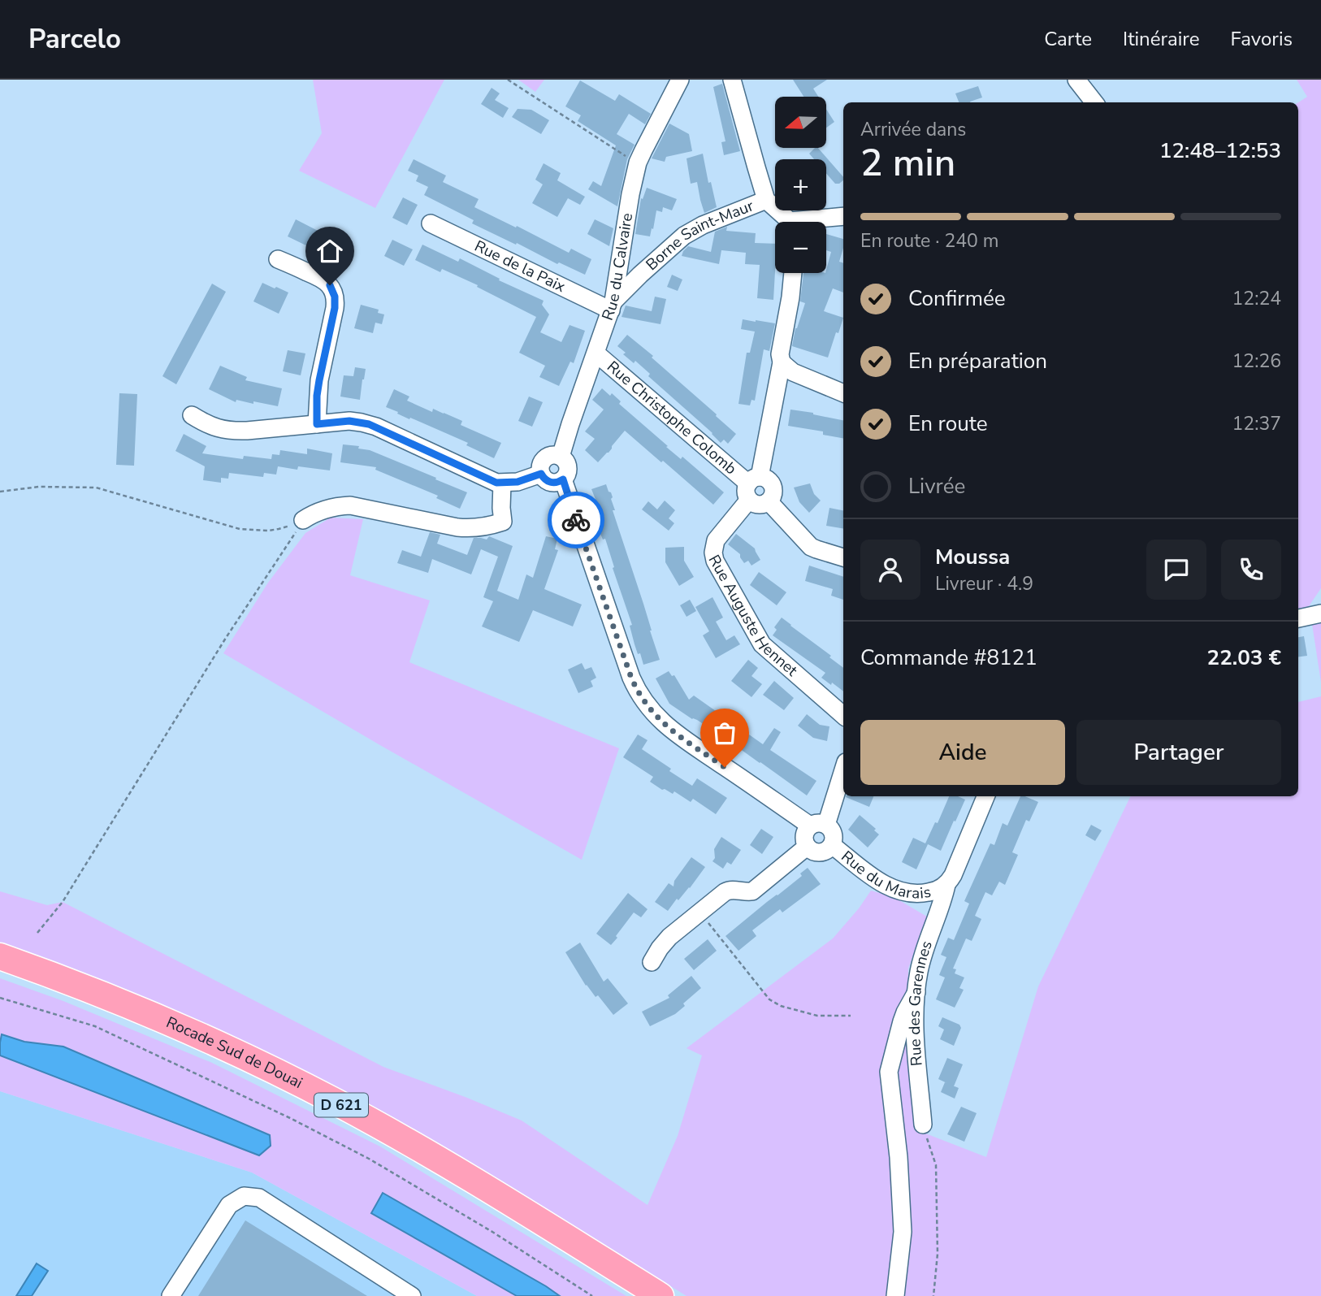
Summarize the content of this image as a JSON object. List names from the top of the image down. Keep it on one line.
{"streets":{"highway":["Rocade Sud de Douai","D 621"],"street":["Borne Saint-Maur","Rue de la Paix","Rue du Calvaire","Rue Christophe Colomb","Rue Auguste Hennet","Rue du Marais","Rue des Garennes"]},"crossings":[["Borne Saint-Maur","Rue de la Paix"],["Borne Saint-Maur","Rue du Calvaire"],["Rue de la Paix","Rue du Calvaire"],["Rue du Calvaire","Rue Christophe Colomb"],["Rue Christophe Colomb","Rue Auguste Hennet"],["Rue du Marais","Rue des Garennes"]],"north":"left","page":{"header":"Parcelo","nav":["Carte","Itinéraire","Favoris"],"map_buttons":["+","−"],"heading":["2 min","Arrivée dans","12:48–12:53"],"panel":["Moussa","Livreur · 4.9","Commande #8121","22.03 €"],"bar":"En route · 240 m","list":[["Confirmée","12:24"],["En préparation","12:26"],["En route","12:37"],"Livrée"],"buttons":["Aide","Partager"]}}
